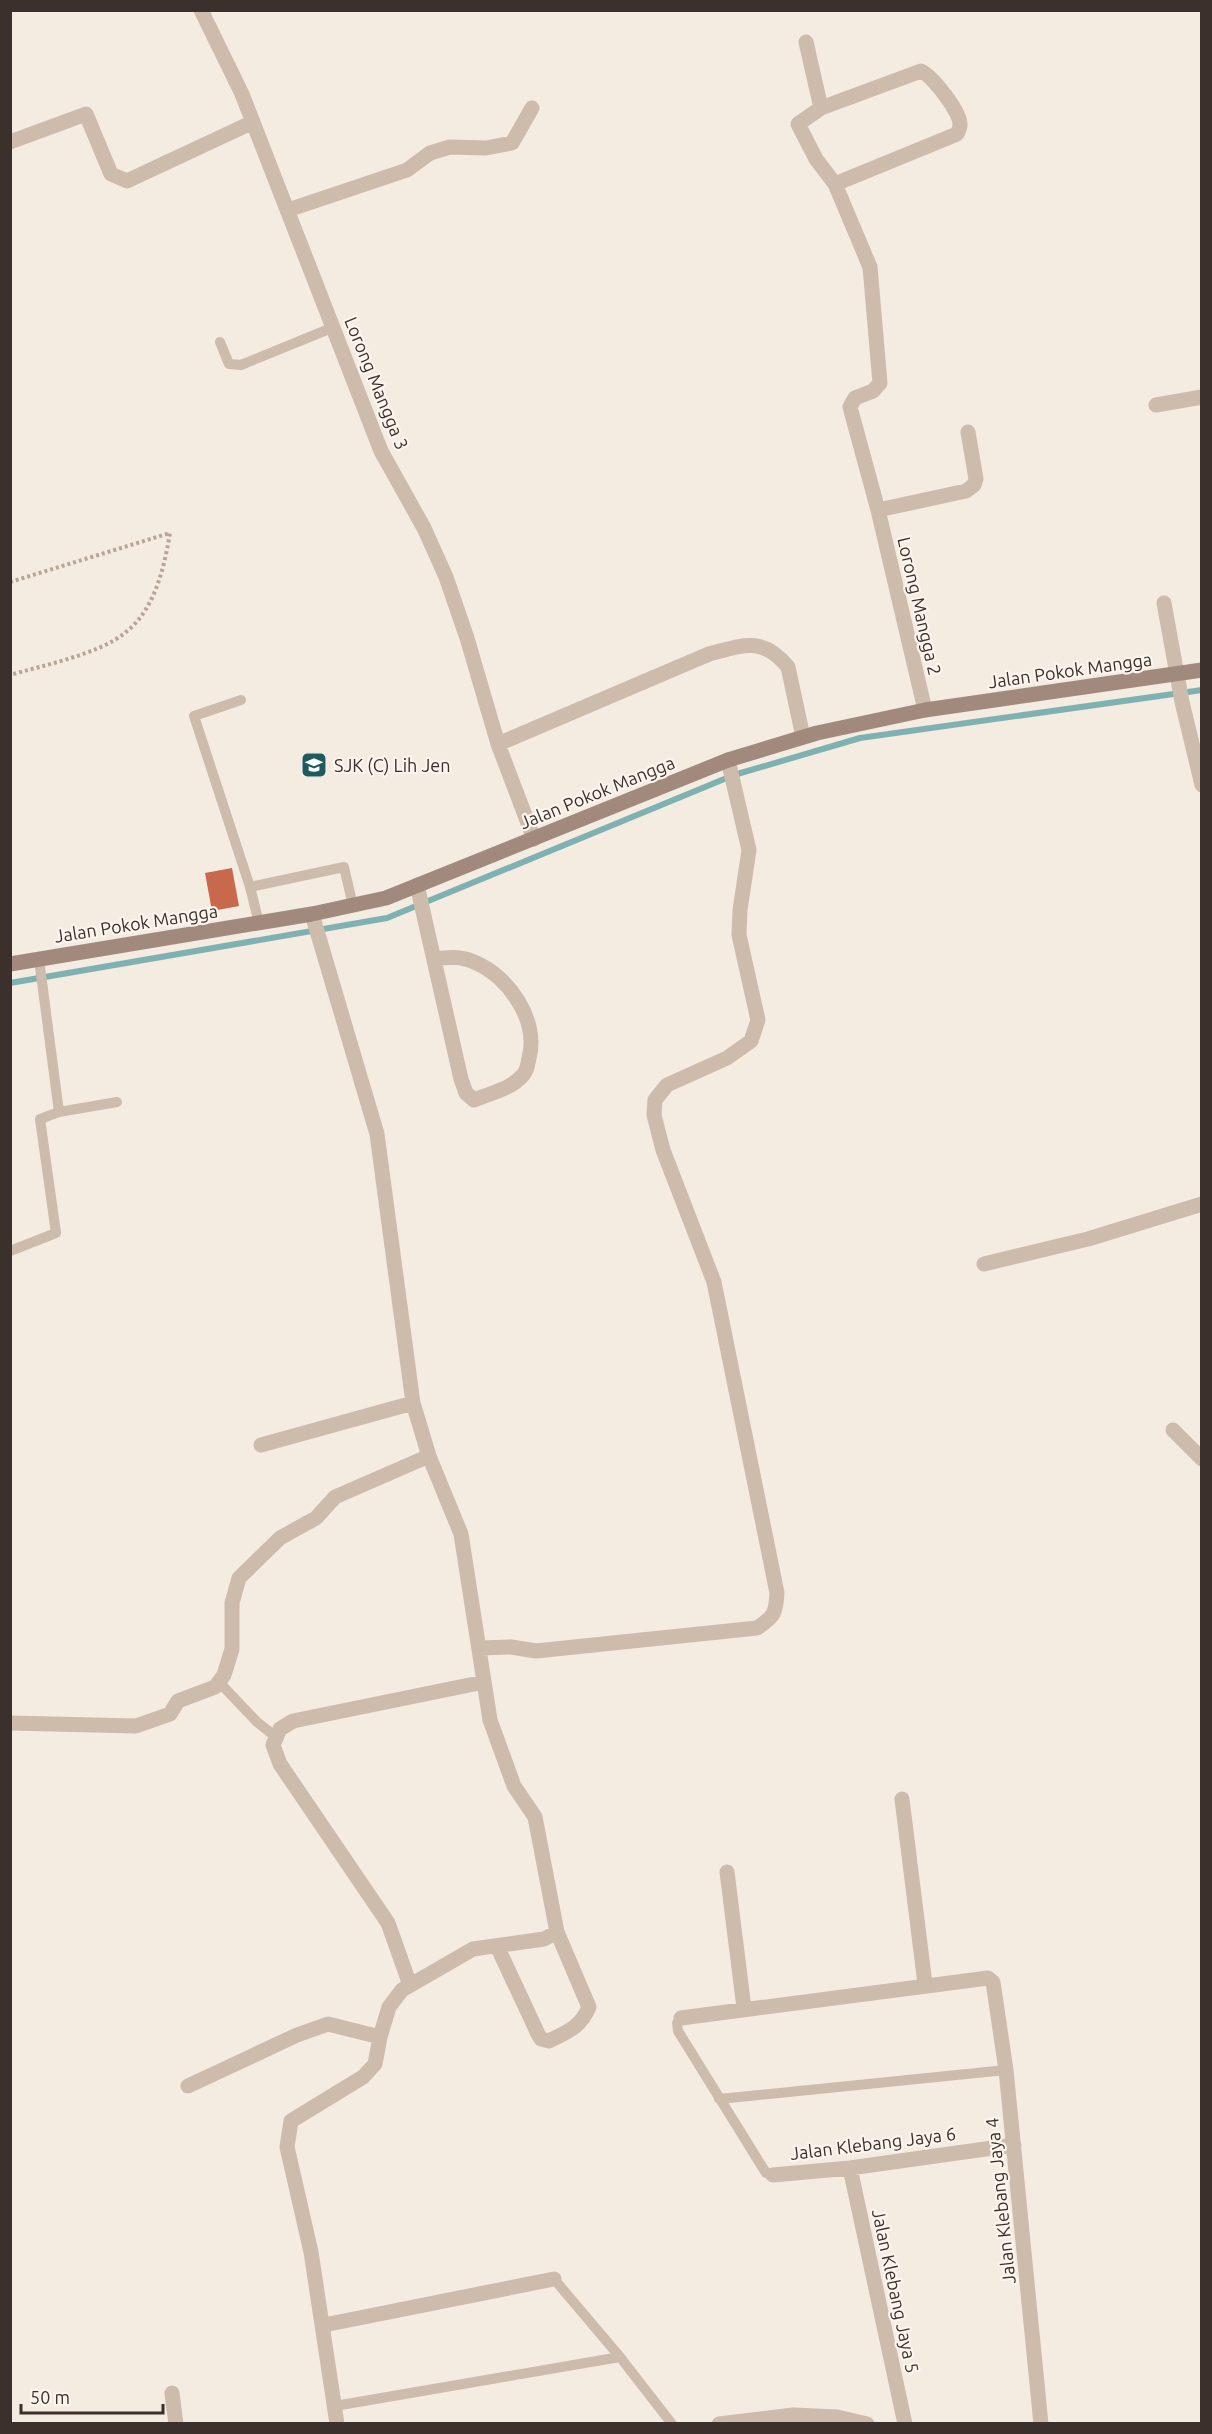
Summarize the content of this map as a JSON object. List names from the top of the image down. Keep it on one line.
{"streets":{"main road":["Jalan Pokok Mangga"],"street":["Lorong Mangga 3","Lorong Mangga 2","Jalan Klebang Jaya 6","Jalan Klebang Jaya 4","Jalan Klebang Jaya 5"]},"crossings":[["Lorong Mangga 3","Jalan Pokok Mangga"],["Lorong Mangga 2","Jalan Pokok Mangga"],["Jalan Klebang Jaya 6","Jalan Klebang Jaya 4"],["Jalan Klebang Jaya 6","Jalan Klebang Jaya 5"]],"places":{"school or university":["SJK (C) Lih Jen"]},"scale_bar":"50 m"}
